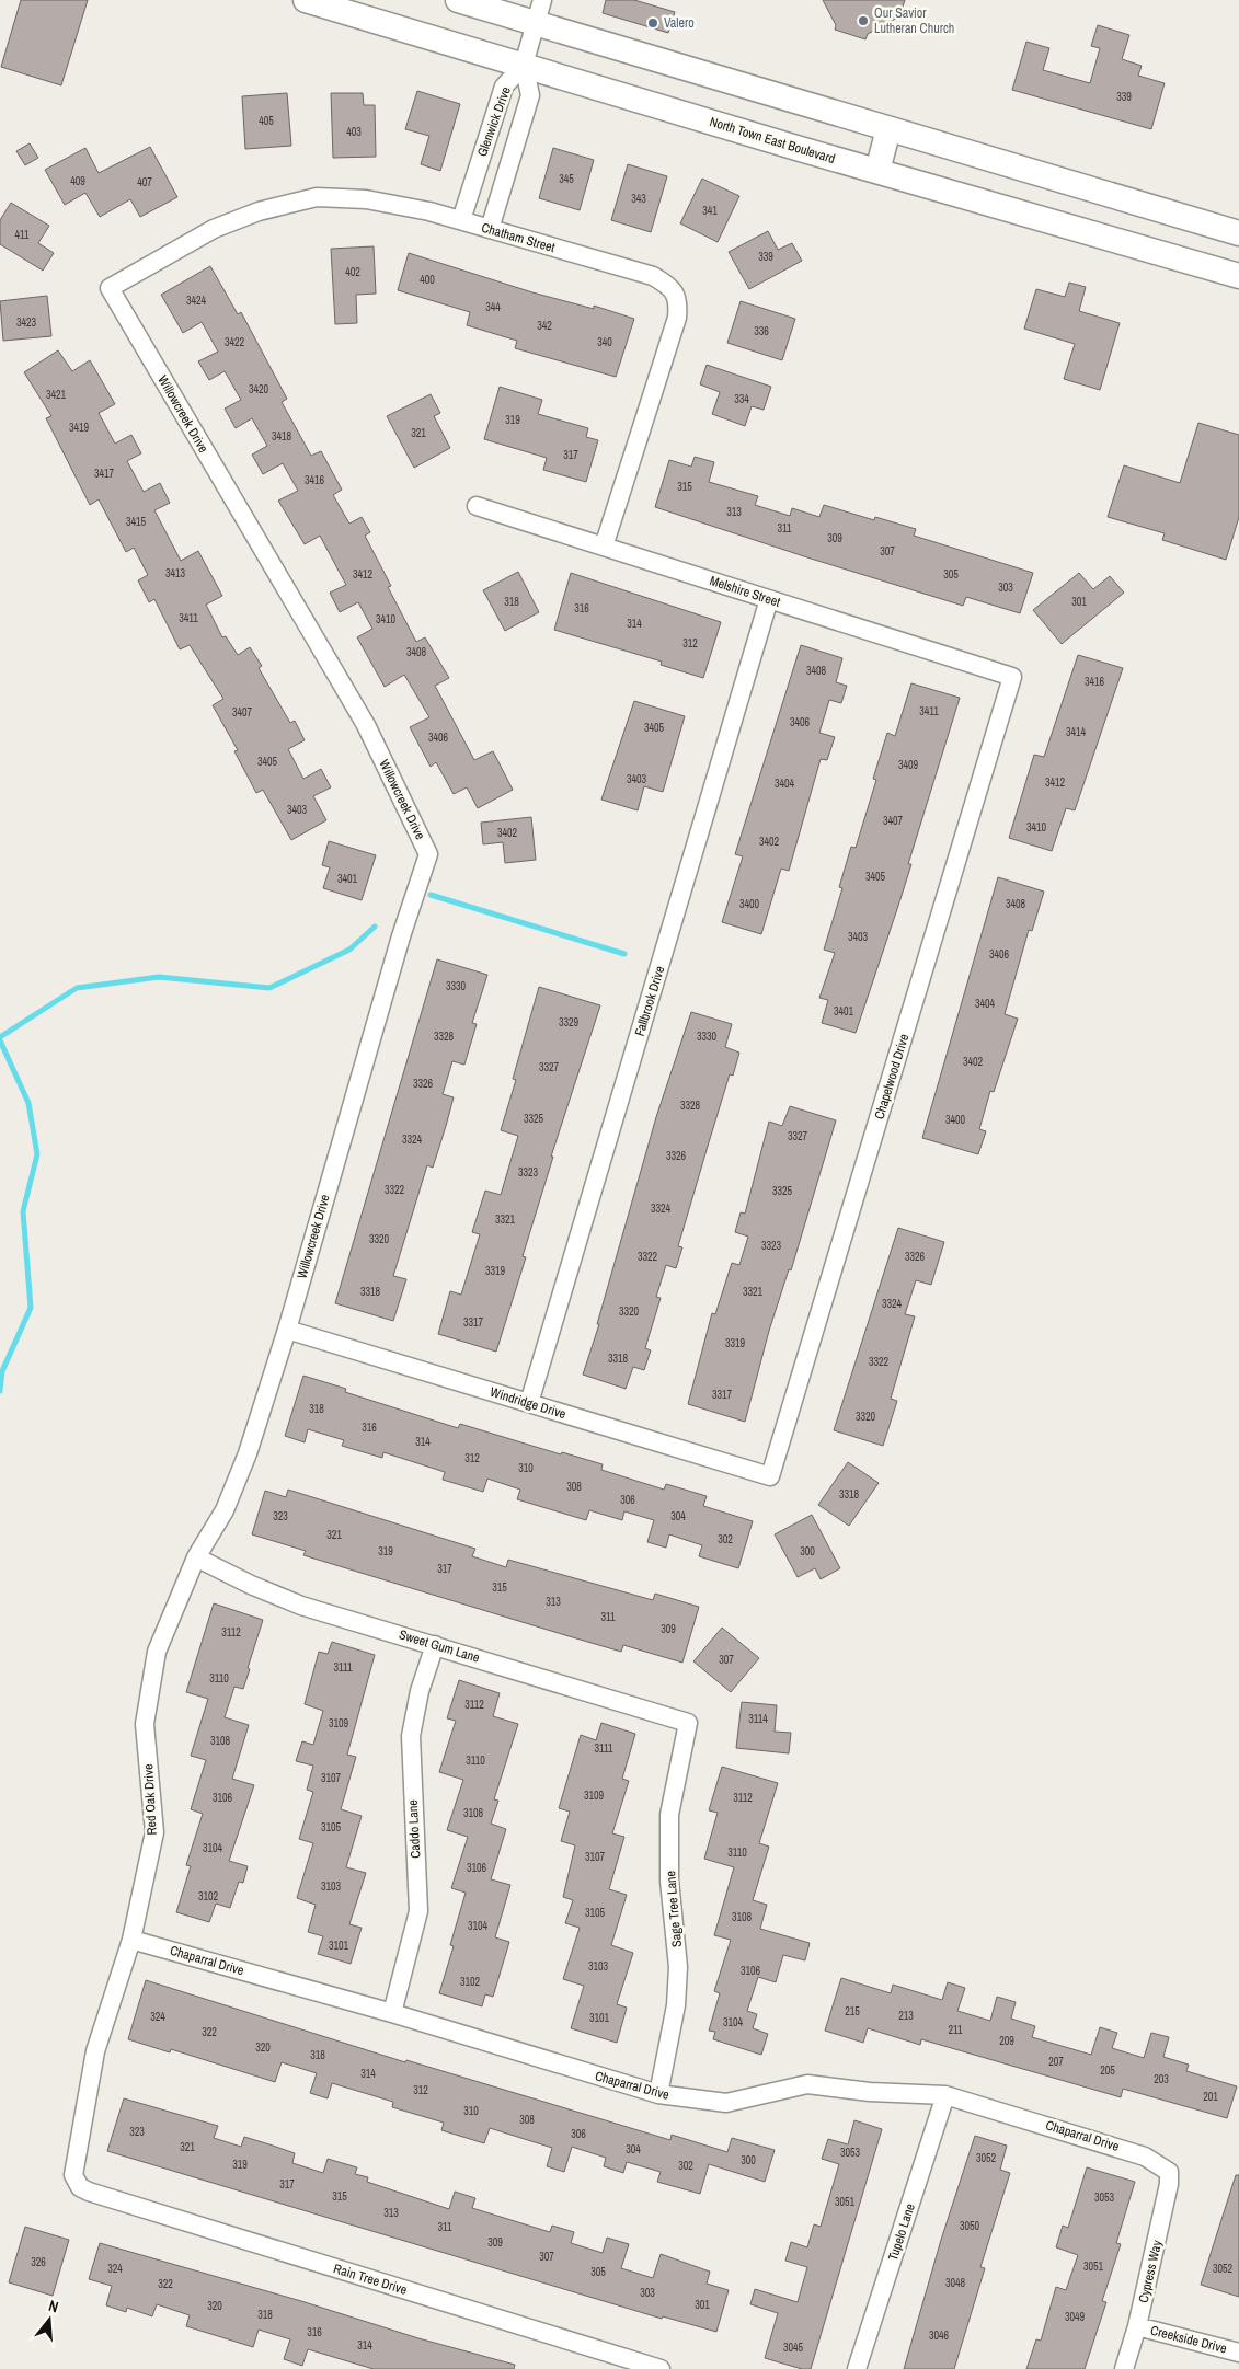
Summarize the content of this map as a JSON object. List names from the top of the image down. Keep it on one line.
{"streets":{"main road":["North Town East Boulevard"],"street":["Glenwick Drive","Chatham Street","Willowcreek Drive","Melshire Street","Fallbrook Drive","Chapelwood Drive","Windridge Drive","Sweet Gum Lane","Red Oak Drive","Caddo Lane","Sage Tree Lane","Chaparral Drive","Tupelo Lane","Cypress Way","Rain Tree Drive","Creekside Drive"]},"crossings":[["Glenwick Drive","North Town East Boulevard"],["Glenwick Drive","Chatham Street"],["Chatham Street","Willowcreek Drive"],["Chatham Street","Melshire Street"],["Willowcreek Drive","Windridge Drive"],["Willowcreek Drive","Red Oak Drive"],["Melshire Street","Fallbrook Drive"],["Melshire Street","Chapelwood Drive"],["Fallbrook Drive","Windridge Drive"],["Chapelwood Drive","Windridge Drive"],["Sweet Gum Lane","Red Oak Drive"],["Sweet Gum Lane","Caddo Lane"],["Sweet Gum Lane","Sage Tree Lane"],["Red Oak Drive","Chaparral Drive"],["Red Oak Drive","Rain Tree Drive"],["Caddo Lane","Chaparral Drive"],["Sage Tree Lane","Chaparral Drive"],["Chaparral Drive","Tupelo Lane"],["Chaparral Drive","Cypress Way"],["Cypress Way","Creekside Drive"]],"places":["Our Savior Lutheran Church","Valero"],"house_numbers":["339","405","403","345","409","407","343","341","411","339","402","400","3424","344","3423","342","336","3422","340","3420","3421","334","319","3419","321","3418","317","3417","3416","315","313","3415","311","309","307","3413","3412","305","303","318","301","316","3411","3410","314","312","3408","3408","3416","3411","3407","3406","3405","3414","3406","3405","3409","3403","3412","3404","3403","3407","3410","3402","3402","3405","3401","3400","3408","3403","3406","3330","3404","3401","3329","3328","3330","3402","3327","3326","3328","3325","3400","3327","3324","3326","3323","3322","3325","3324","3321","3320","3323","3322","3326","3319","3318","3321","3324","3320","3317","3319","3318","3322","3317","318","3320","316","314","312","310","308","3318","306","323","304","321","302","319","300","317","315","313","311","309","3112","307","3111","3110","3112","3114","3109","3108","3111","3110","3107","3109","3106","3112","3108","3105","3104","3110","3107","3106","3103","3102","3105","3108","3104","3101","3103","3106","3102","215","213","324","3101","3104","211","322","209","320","318","207","205","314","203","312","201","310","308","323","306","321","304","3053","3052","300","319","302","317","315","3053","3051","313","3050","311","309","307","326","3051","324","3052","305","3048","322","303","301","320","318","3049","316","3046","314","3045"],"north":"top"}
